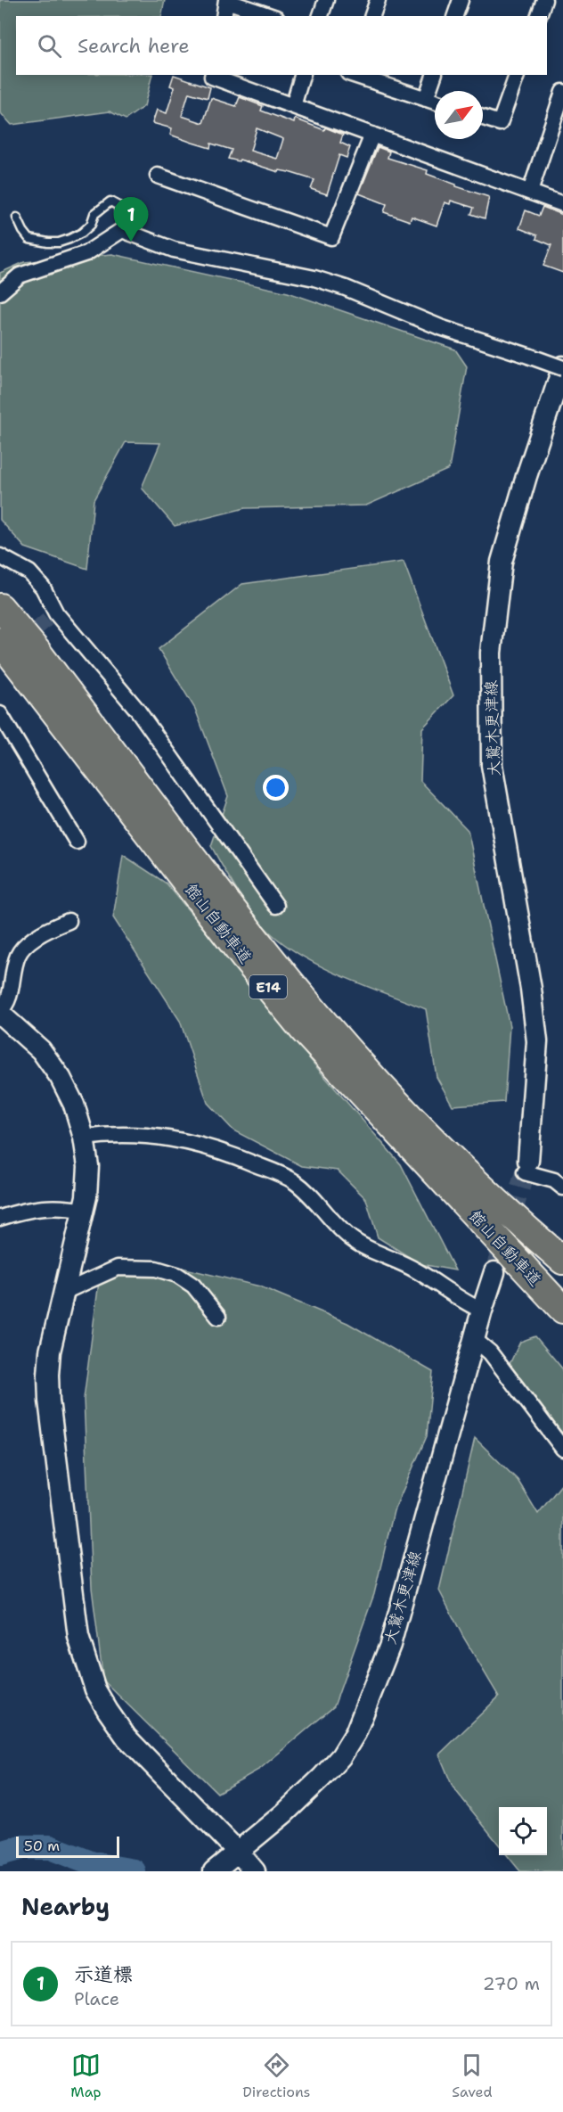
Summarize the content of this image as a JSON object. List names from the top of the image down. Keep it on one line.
{"streets":{"highway":["館山自動車道","E14"],"main road":["大鷲木更津線"]},"scale_bar":"50 m","north":"top right","page":{"search":"Search here","pins":"1","scale":"50 m","heading":"Nearby","list":[{"mark":"1","name":"示道標","note":"Place","value":"270 m"}],"nav":["Map","Directions","Saved"]}}
